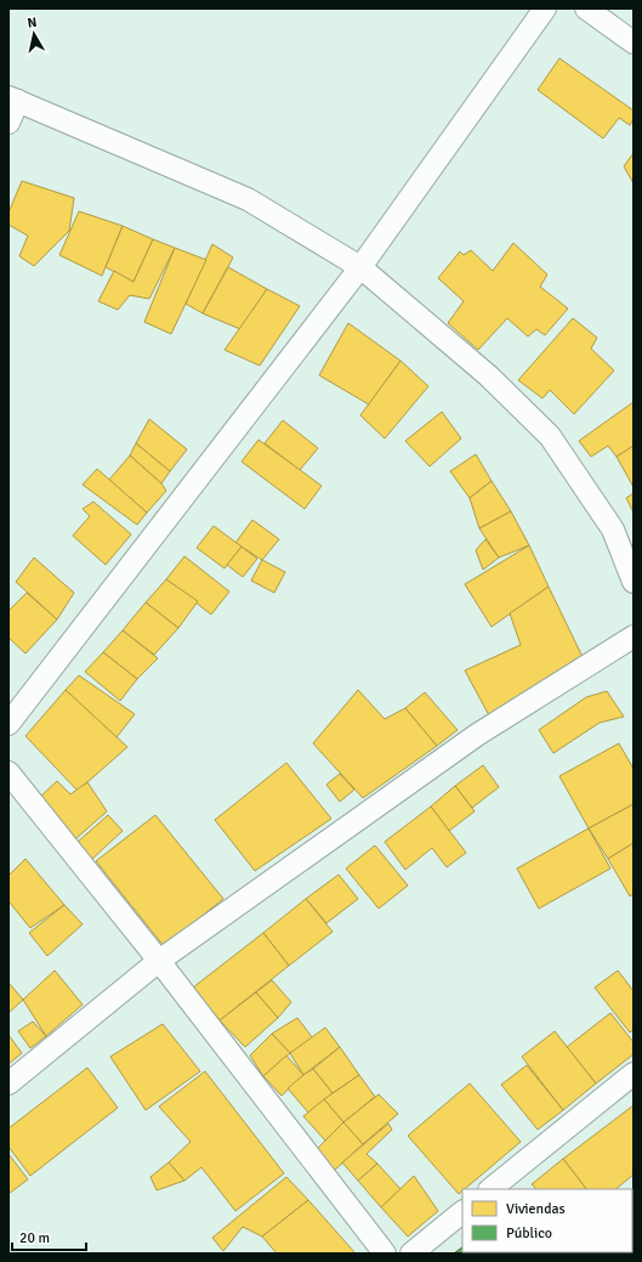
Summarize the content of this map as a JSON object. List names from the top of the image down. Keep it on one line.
{"legend":["Viviendas","Público"],"scale_bar":"20 m","north":"top"}
